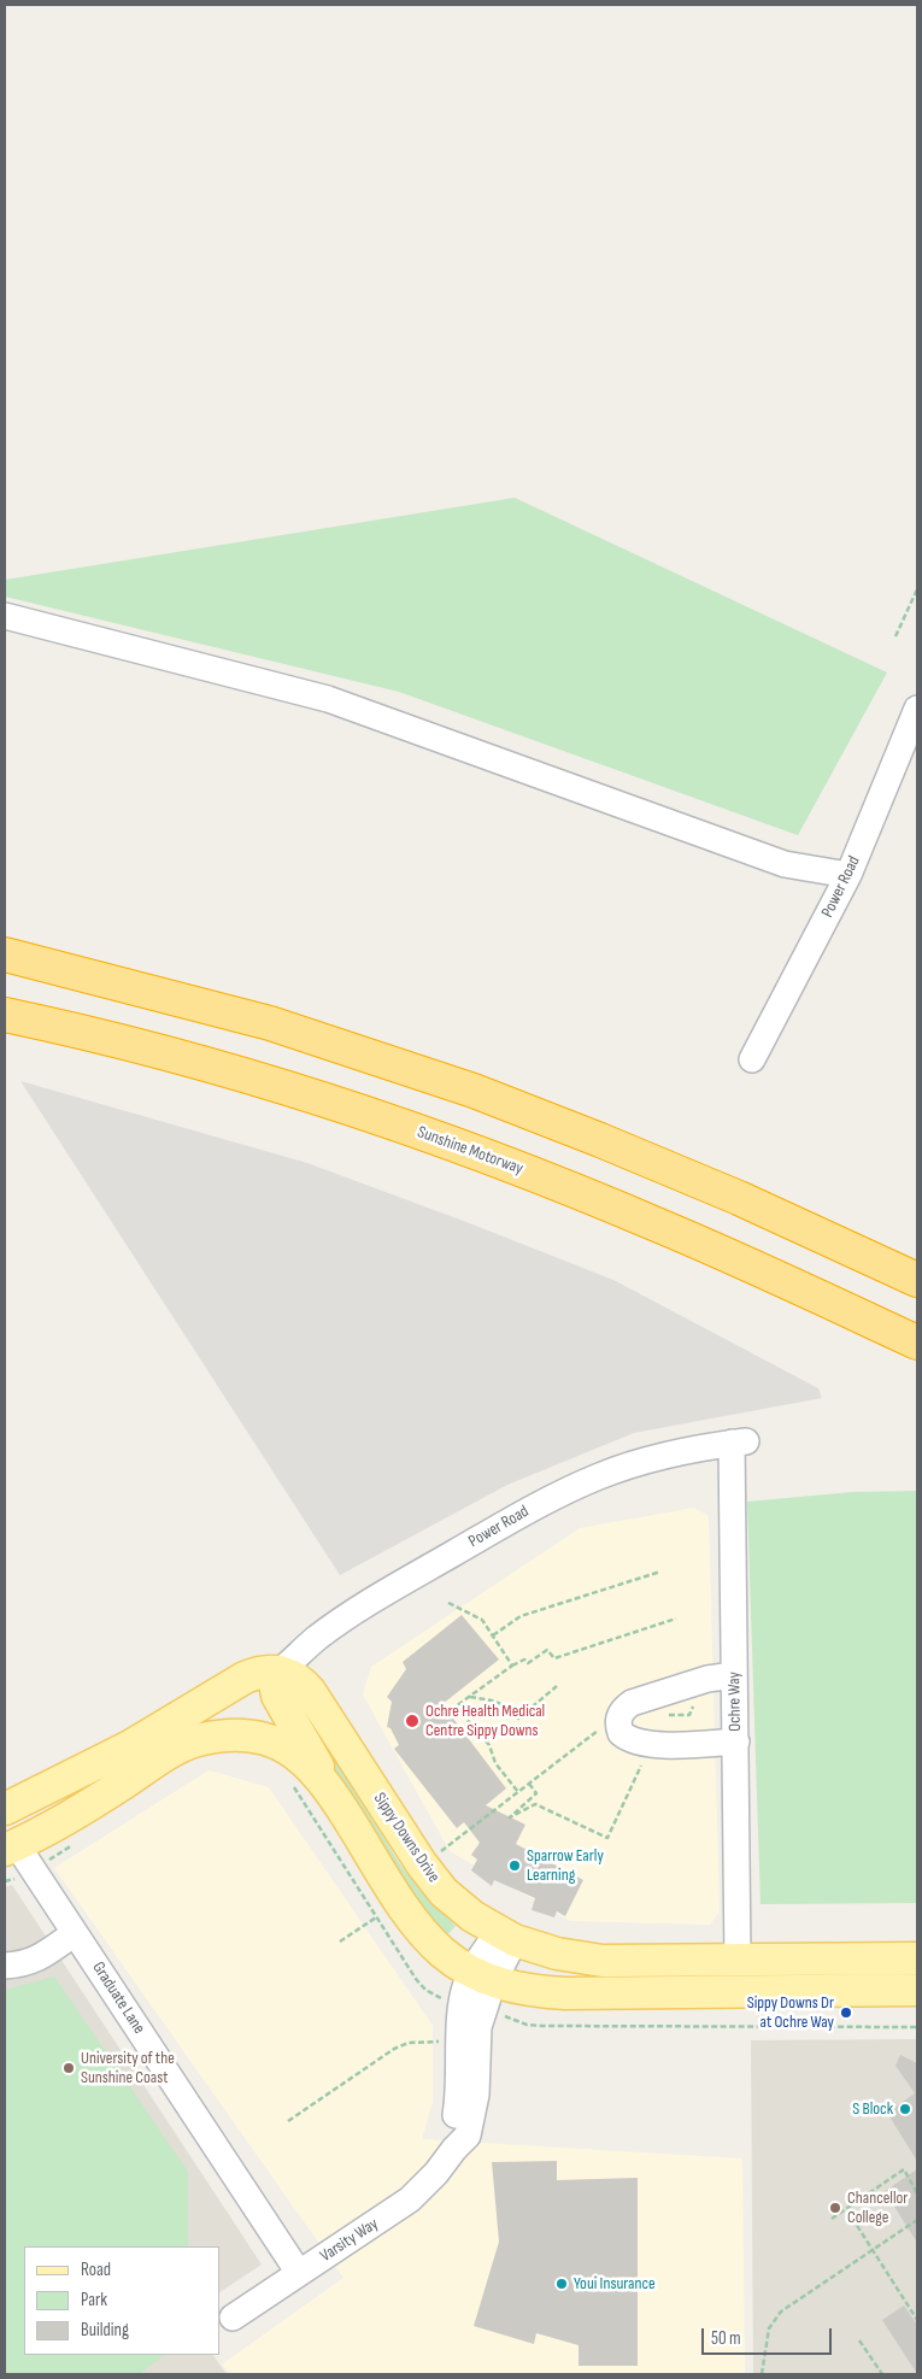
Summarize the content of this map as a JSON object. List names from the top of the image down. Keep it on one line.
{"streets":{"highway":["Sunshine Motorway"],"main road":["Sippy Downs Drive"],"street":["Power Road","Ochre Way","Graduate Lane","Varsity Way"]},"crossings":[["Power Road","Ochre Way"],["Power Road","Sippy Downs Drive"],["Ochre Way","Sippy Downs Drive"],["Sippy Downs Drive","Varsity Way"],["Graduate Lane","Varsity Way"]],"places":["Ochre Health Medical Centre Sippy Downs","Sparrow Early Learning","Sippy Downs Dr at Ochre Way","University of the Sunshine Coast","S Block","Chancellor College","Youi Insurance"],"legend":["Road","Park","Building"],"scale_bar":"50 m"}
